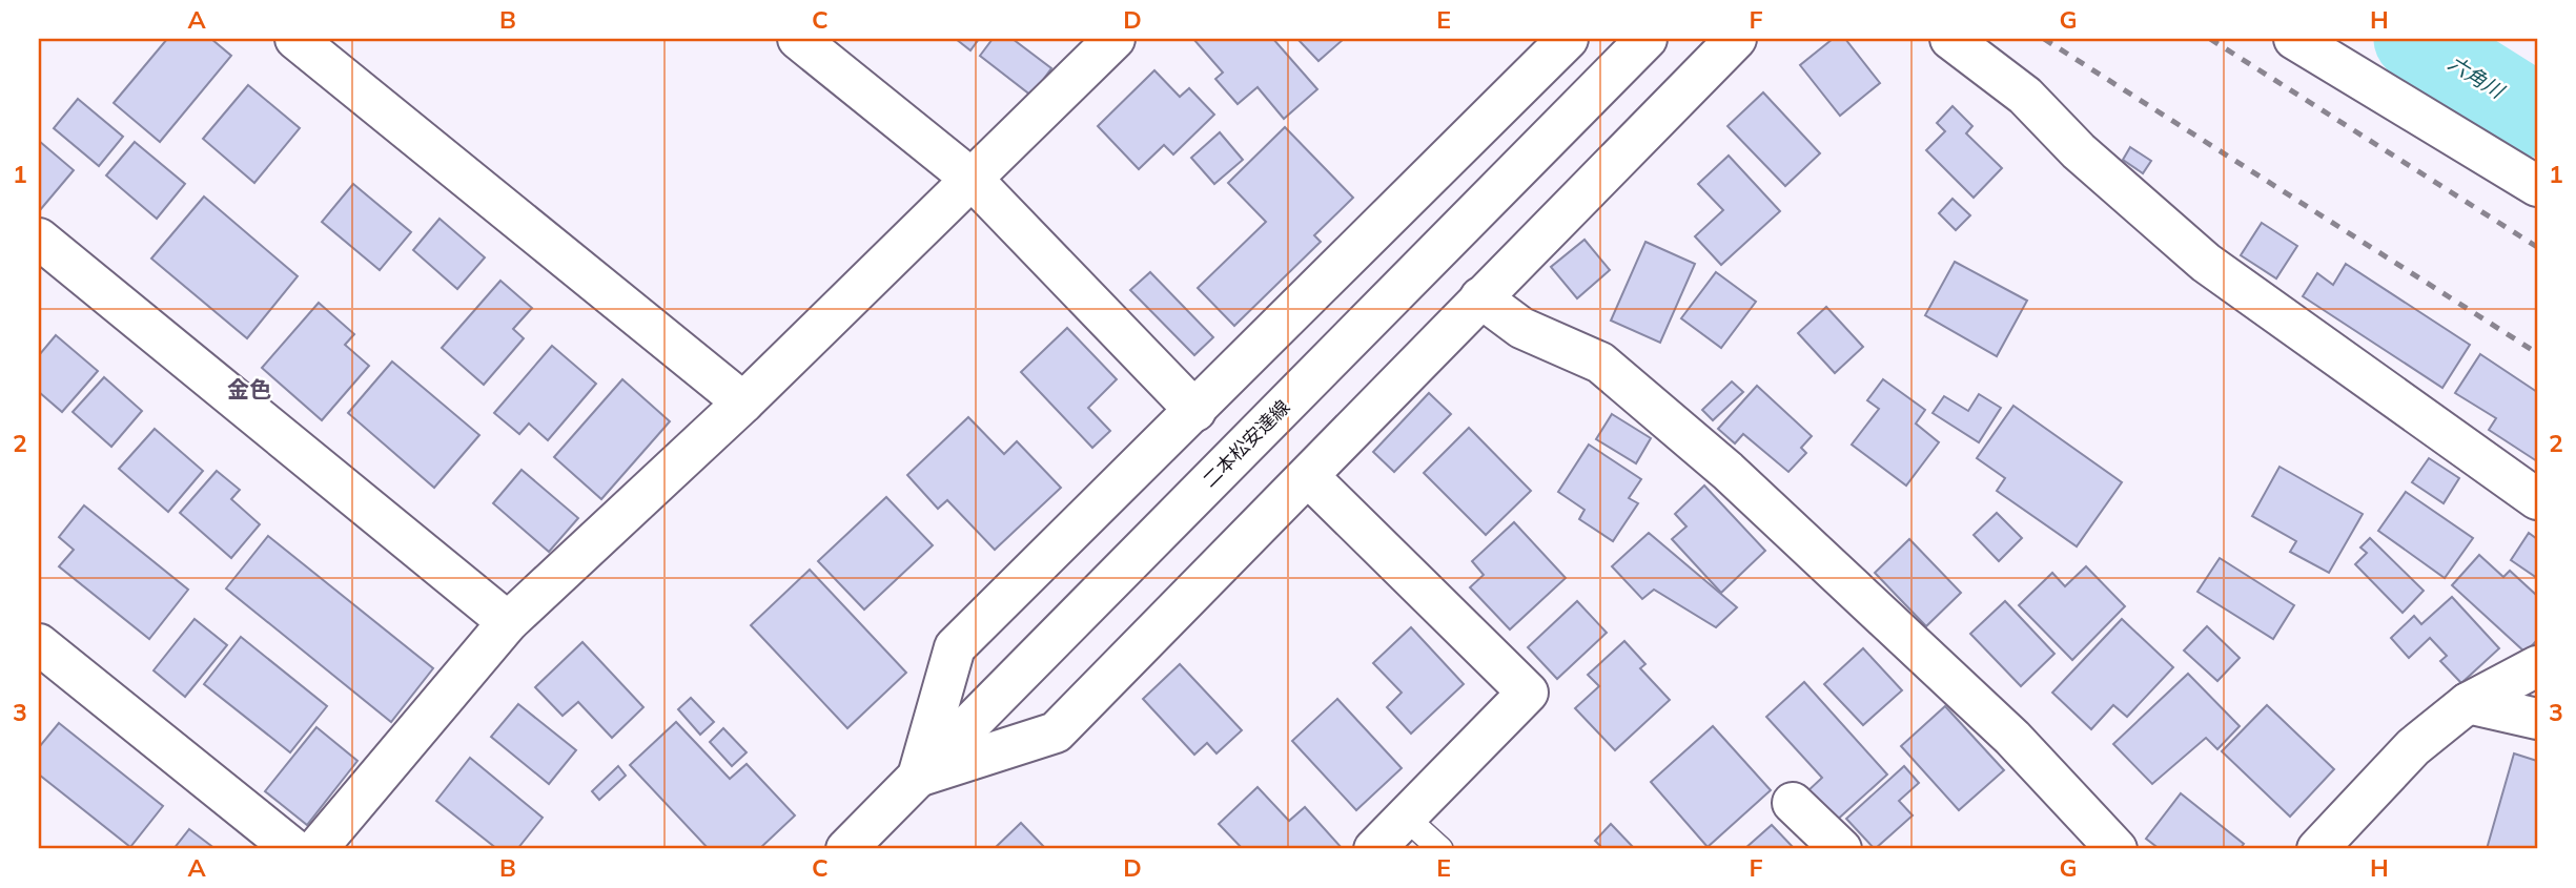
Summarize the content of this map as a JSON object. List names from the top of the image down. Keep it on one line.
{"streets":{"street":["二本松安達線"]},"districts":["金色"],"water":["六角川"],"grid":{"columns":["A","B","C","D","E","F","G","H"],"rows":["1","2","3"]}}
